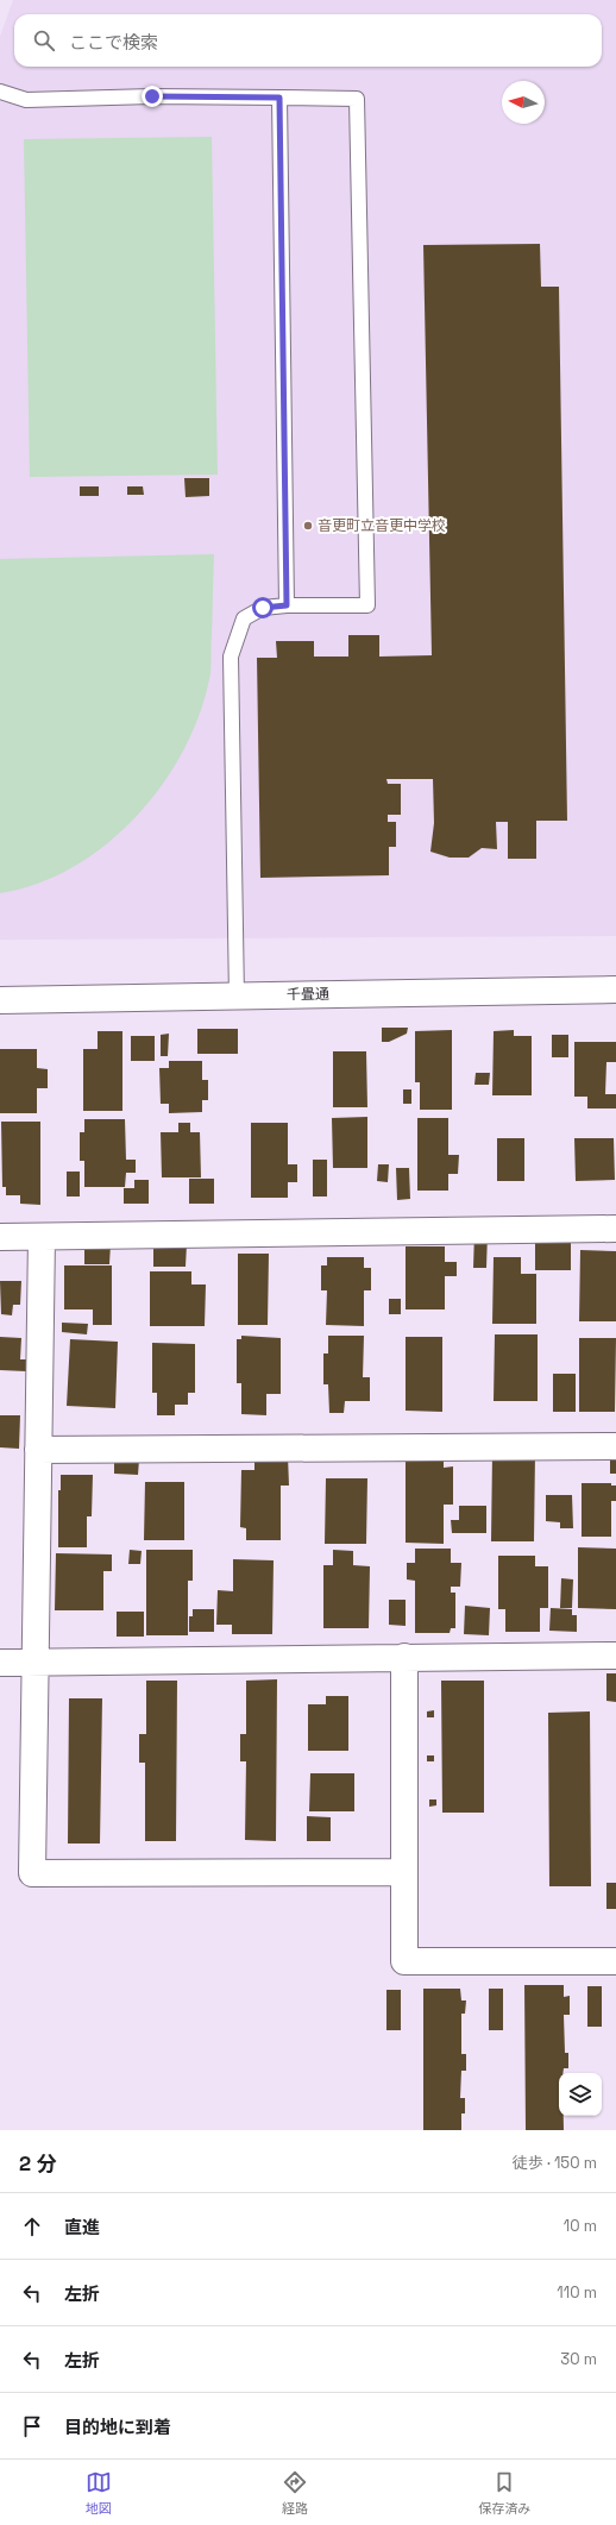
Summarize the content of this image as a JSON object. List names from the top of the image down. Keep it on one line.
{"streets":{"street":["千畳通"]},"places":["音更町立音更中学校"],"north":"left","page":{"search":"ここで検索","heading":["2 分","徒歩 · 150 m"],"list":[["直進","10 m"],["左折","110 m"],["左折","30 m"],"目的地に到着"],"nav":["地図","経路","保存済み"]}}
